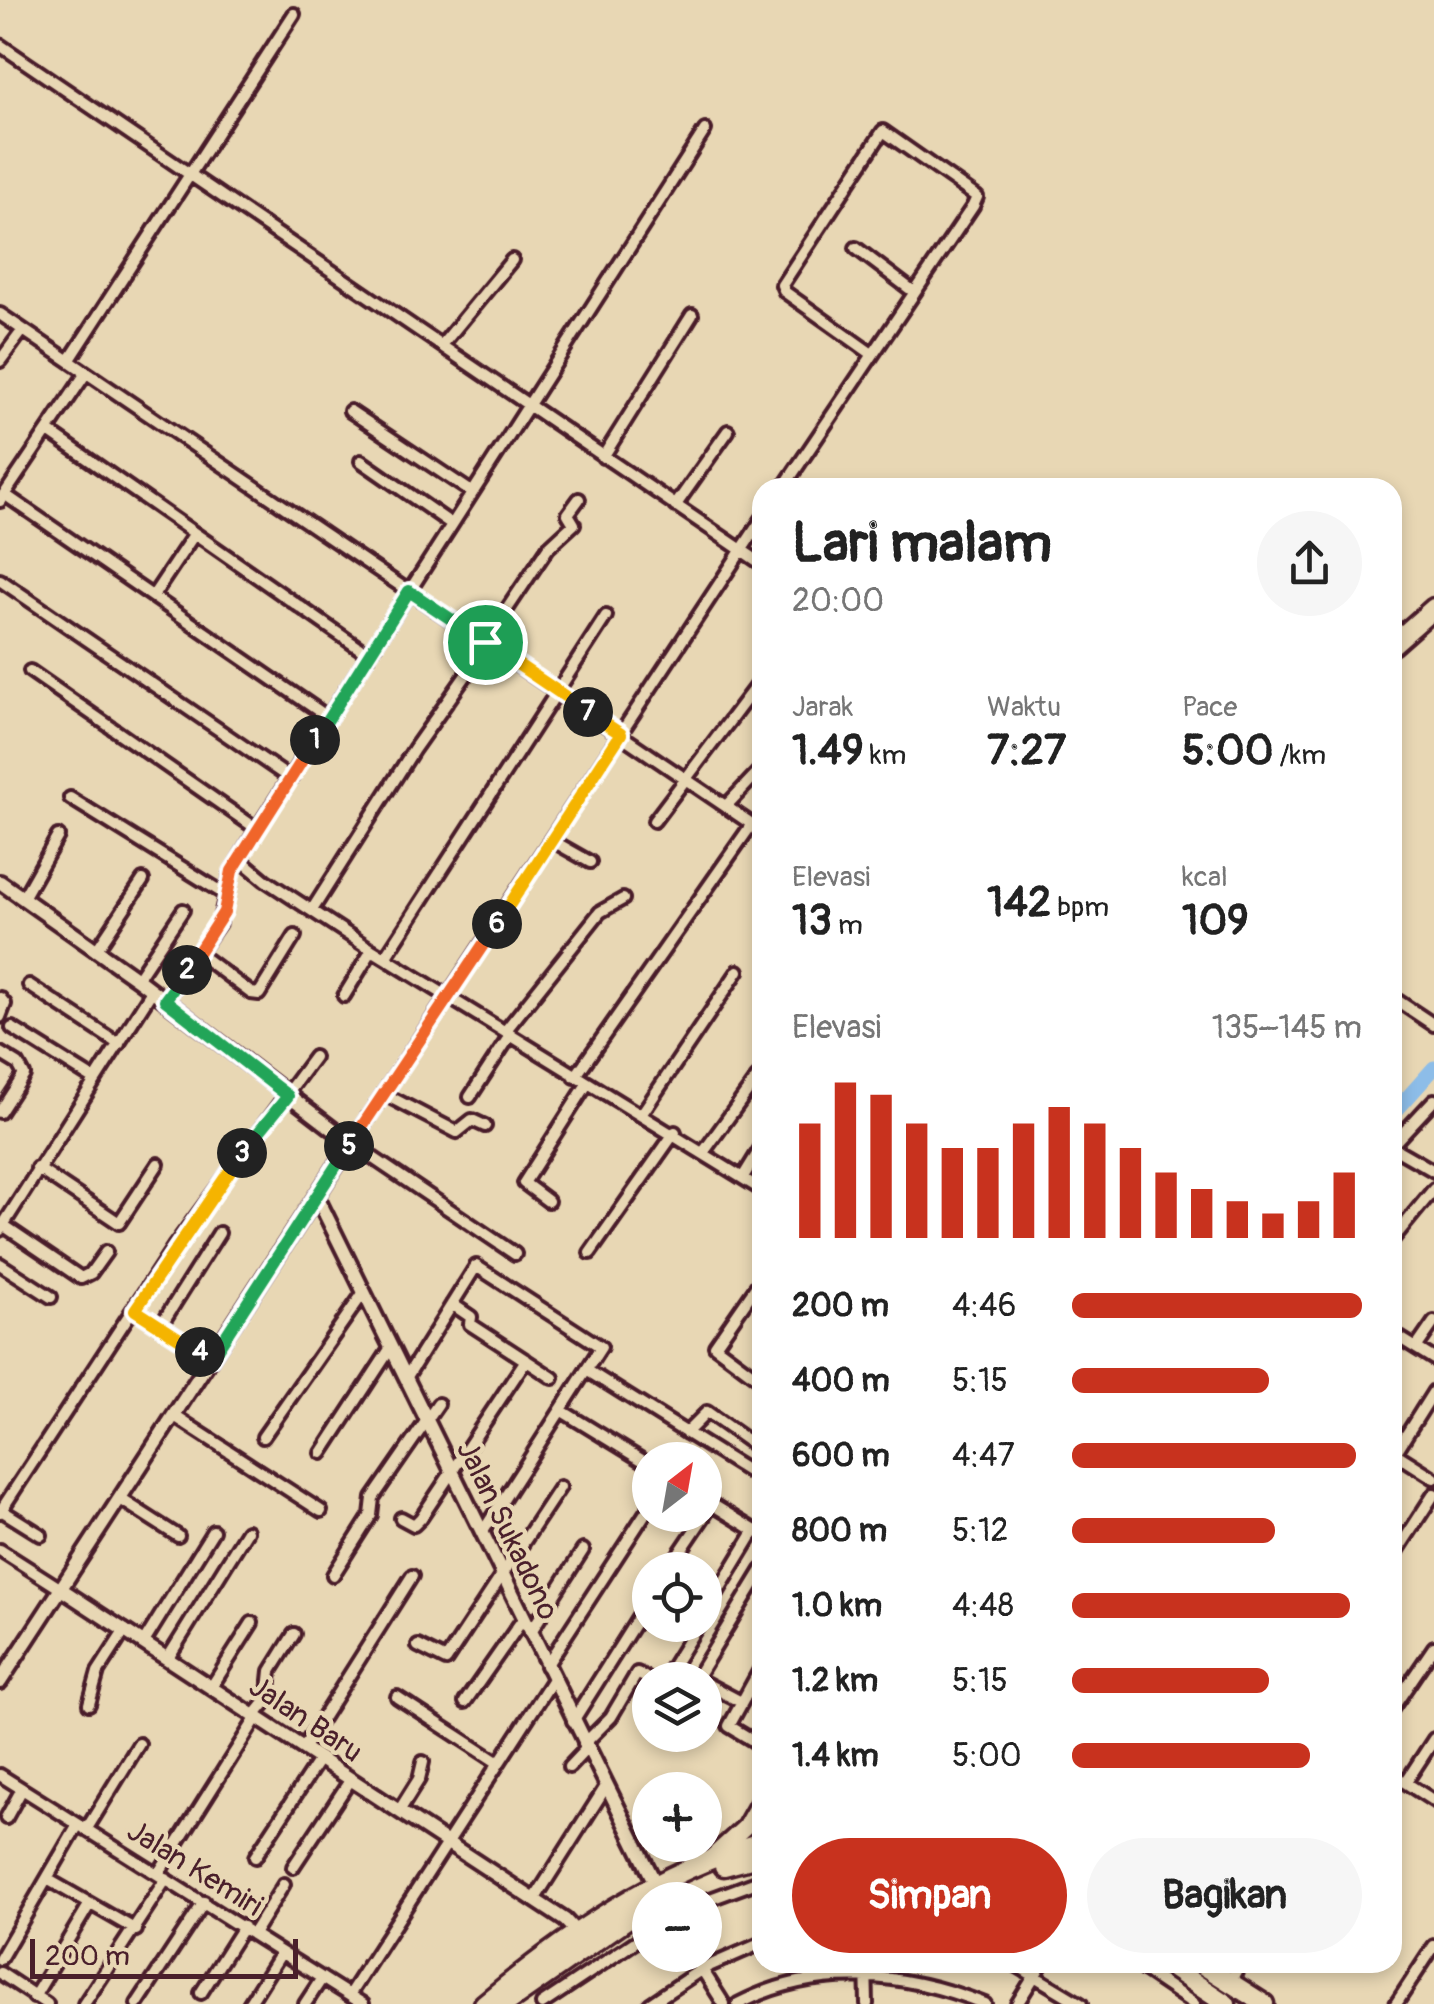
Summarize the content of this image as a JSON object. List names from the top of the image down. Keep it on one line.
{"streets":{"street":["Jalan Sukadono","Jalan Baru","Jalan Kemiri"]},"scale_bar":"200 m","north":"top right","page":{"heading":["Lari malam","20:00"],"stats":[["Jarak","1.49 km"],["Waktu","7:27"],["Pace","5:00 /km"],["Elevasi","13 m"],["142 bpm"],["kcal","109"]],"pins":["7","1","6","2","5","3","4"],"chart":["Elevasi","135–145 m"],"list":[{"name":"200 m","note":"4:46"},{"name":"400 m","note":"5:15"},{"name":"600 m","note":"4:47"},{"name":"800 m","note":"5:12"},{"name":"1.0 km","note":"4:48"},{"name":"1.2 km","note":"5:15"},{"name":"1.4 km","note":"5:00"}],"map_buttons":["+","−"],"buttons":["Simpan","Bagikan"],"scale":"200 m"}}
